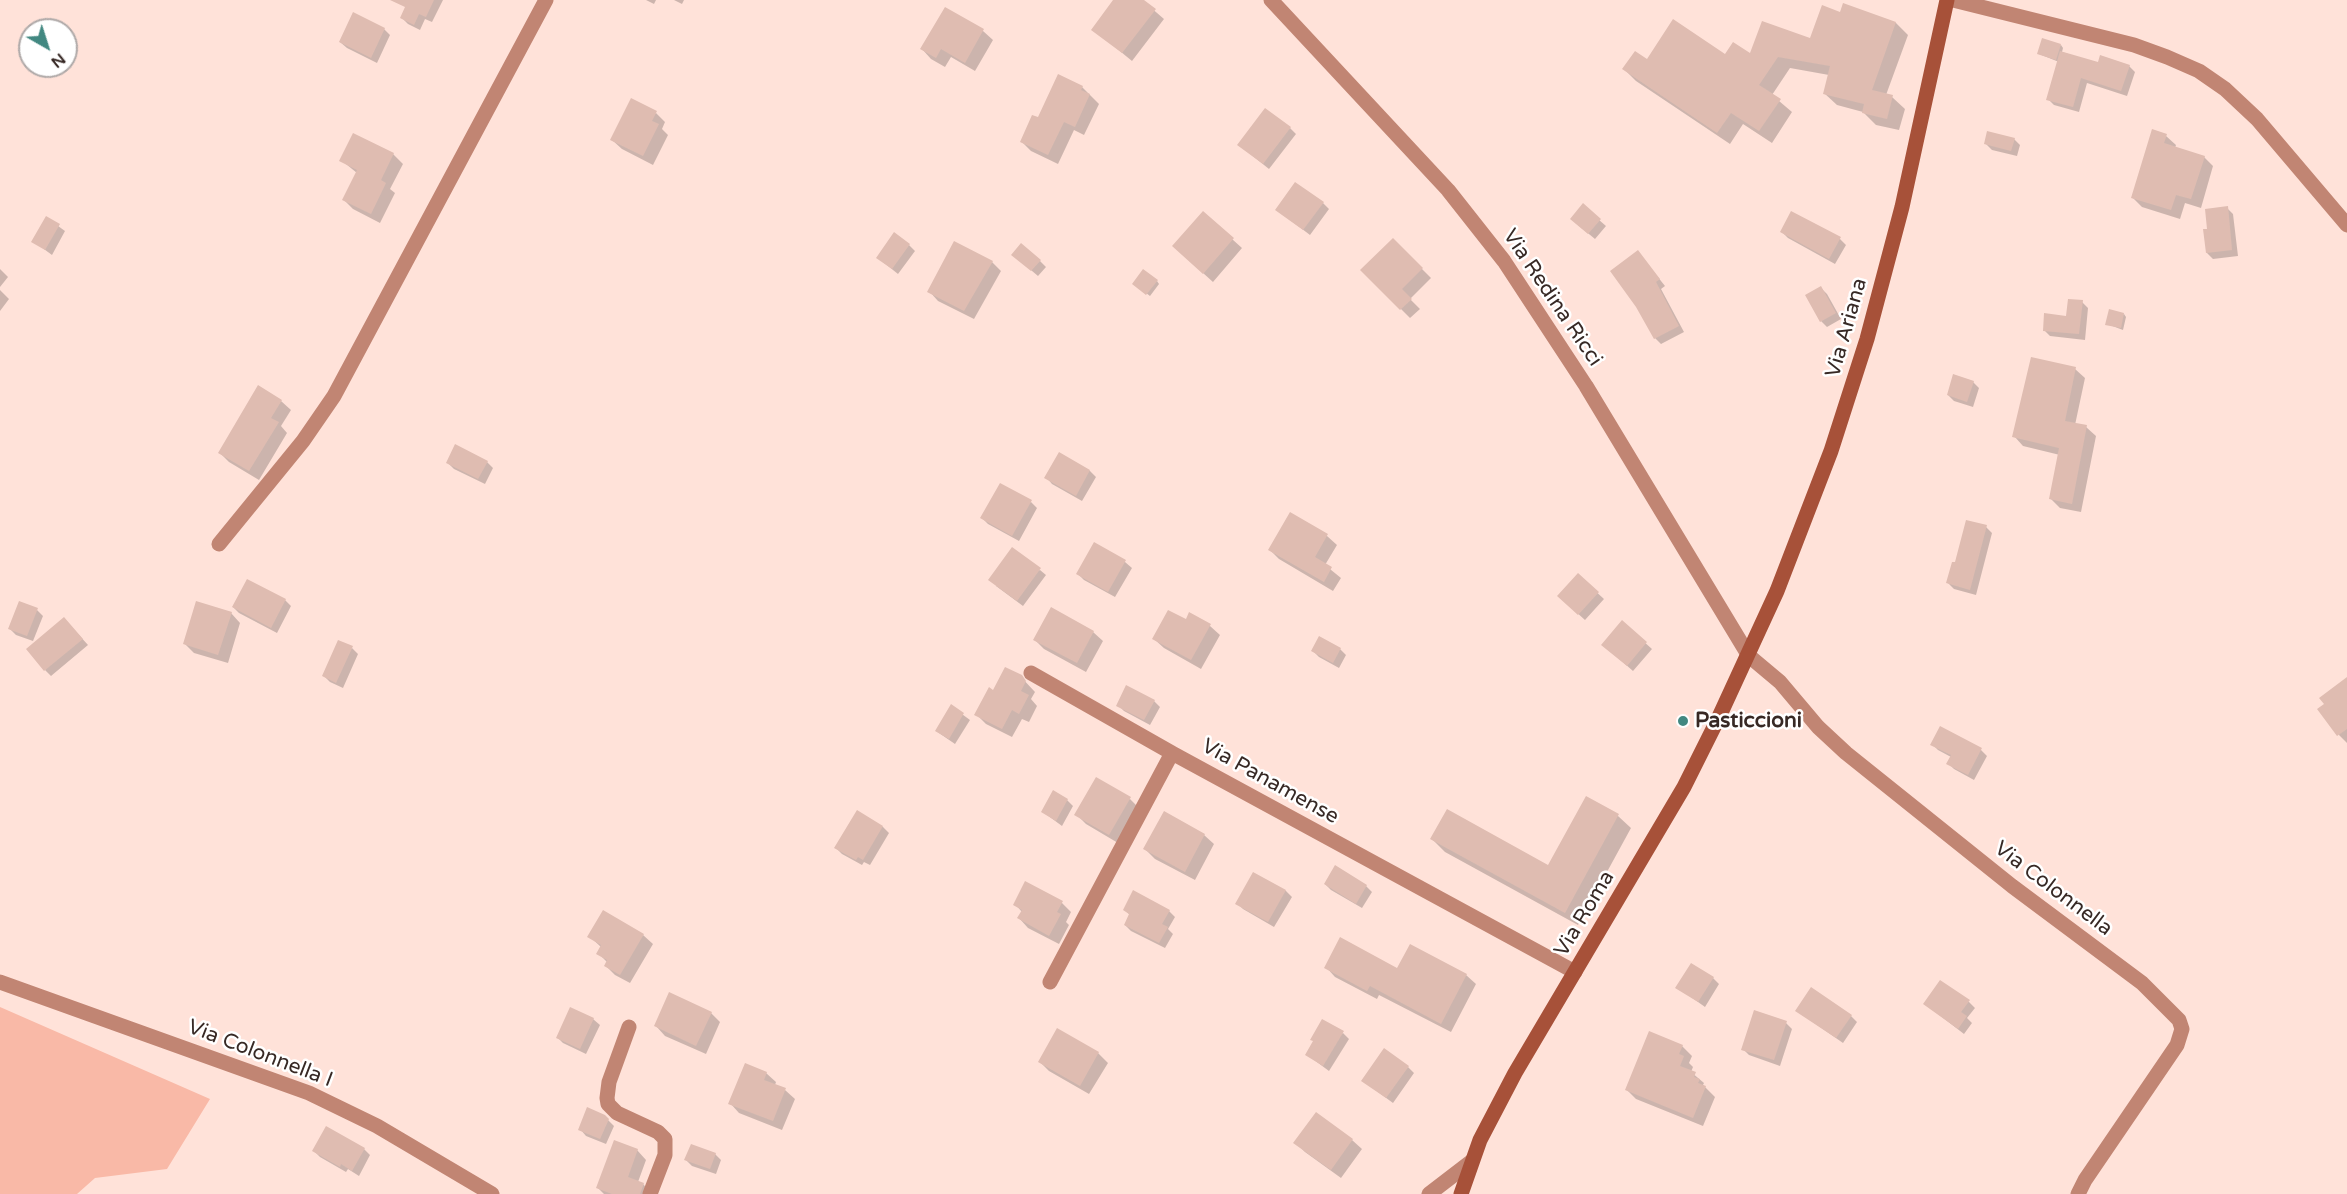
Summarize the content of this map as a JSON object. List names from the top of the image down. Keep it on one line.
{"streets":{"main road":["Via Ariana","Via Roma"],"street":["Via Redina Ricci","Via Panamense","Via Colonnella","Via Colonnella I"]},"crossings":[["Via Redina Ricci","Via Ariana"],["Via Redina Ricci","Via Colonnella"],["Via Redina Ricci","Via Roma"],["Via Ariana","Via Colonnella"],["Via Ariana","Via Roma"],["Via Panamense","Via Roma"],["Via Colonnella","Via Roma"]],"places":["Pasticcioni"],"north":"bottom right"}
